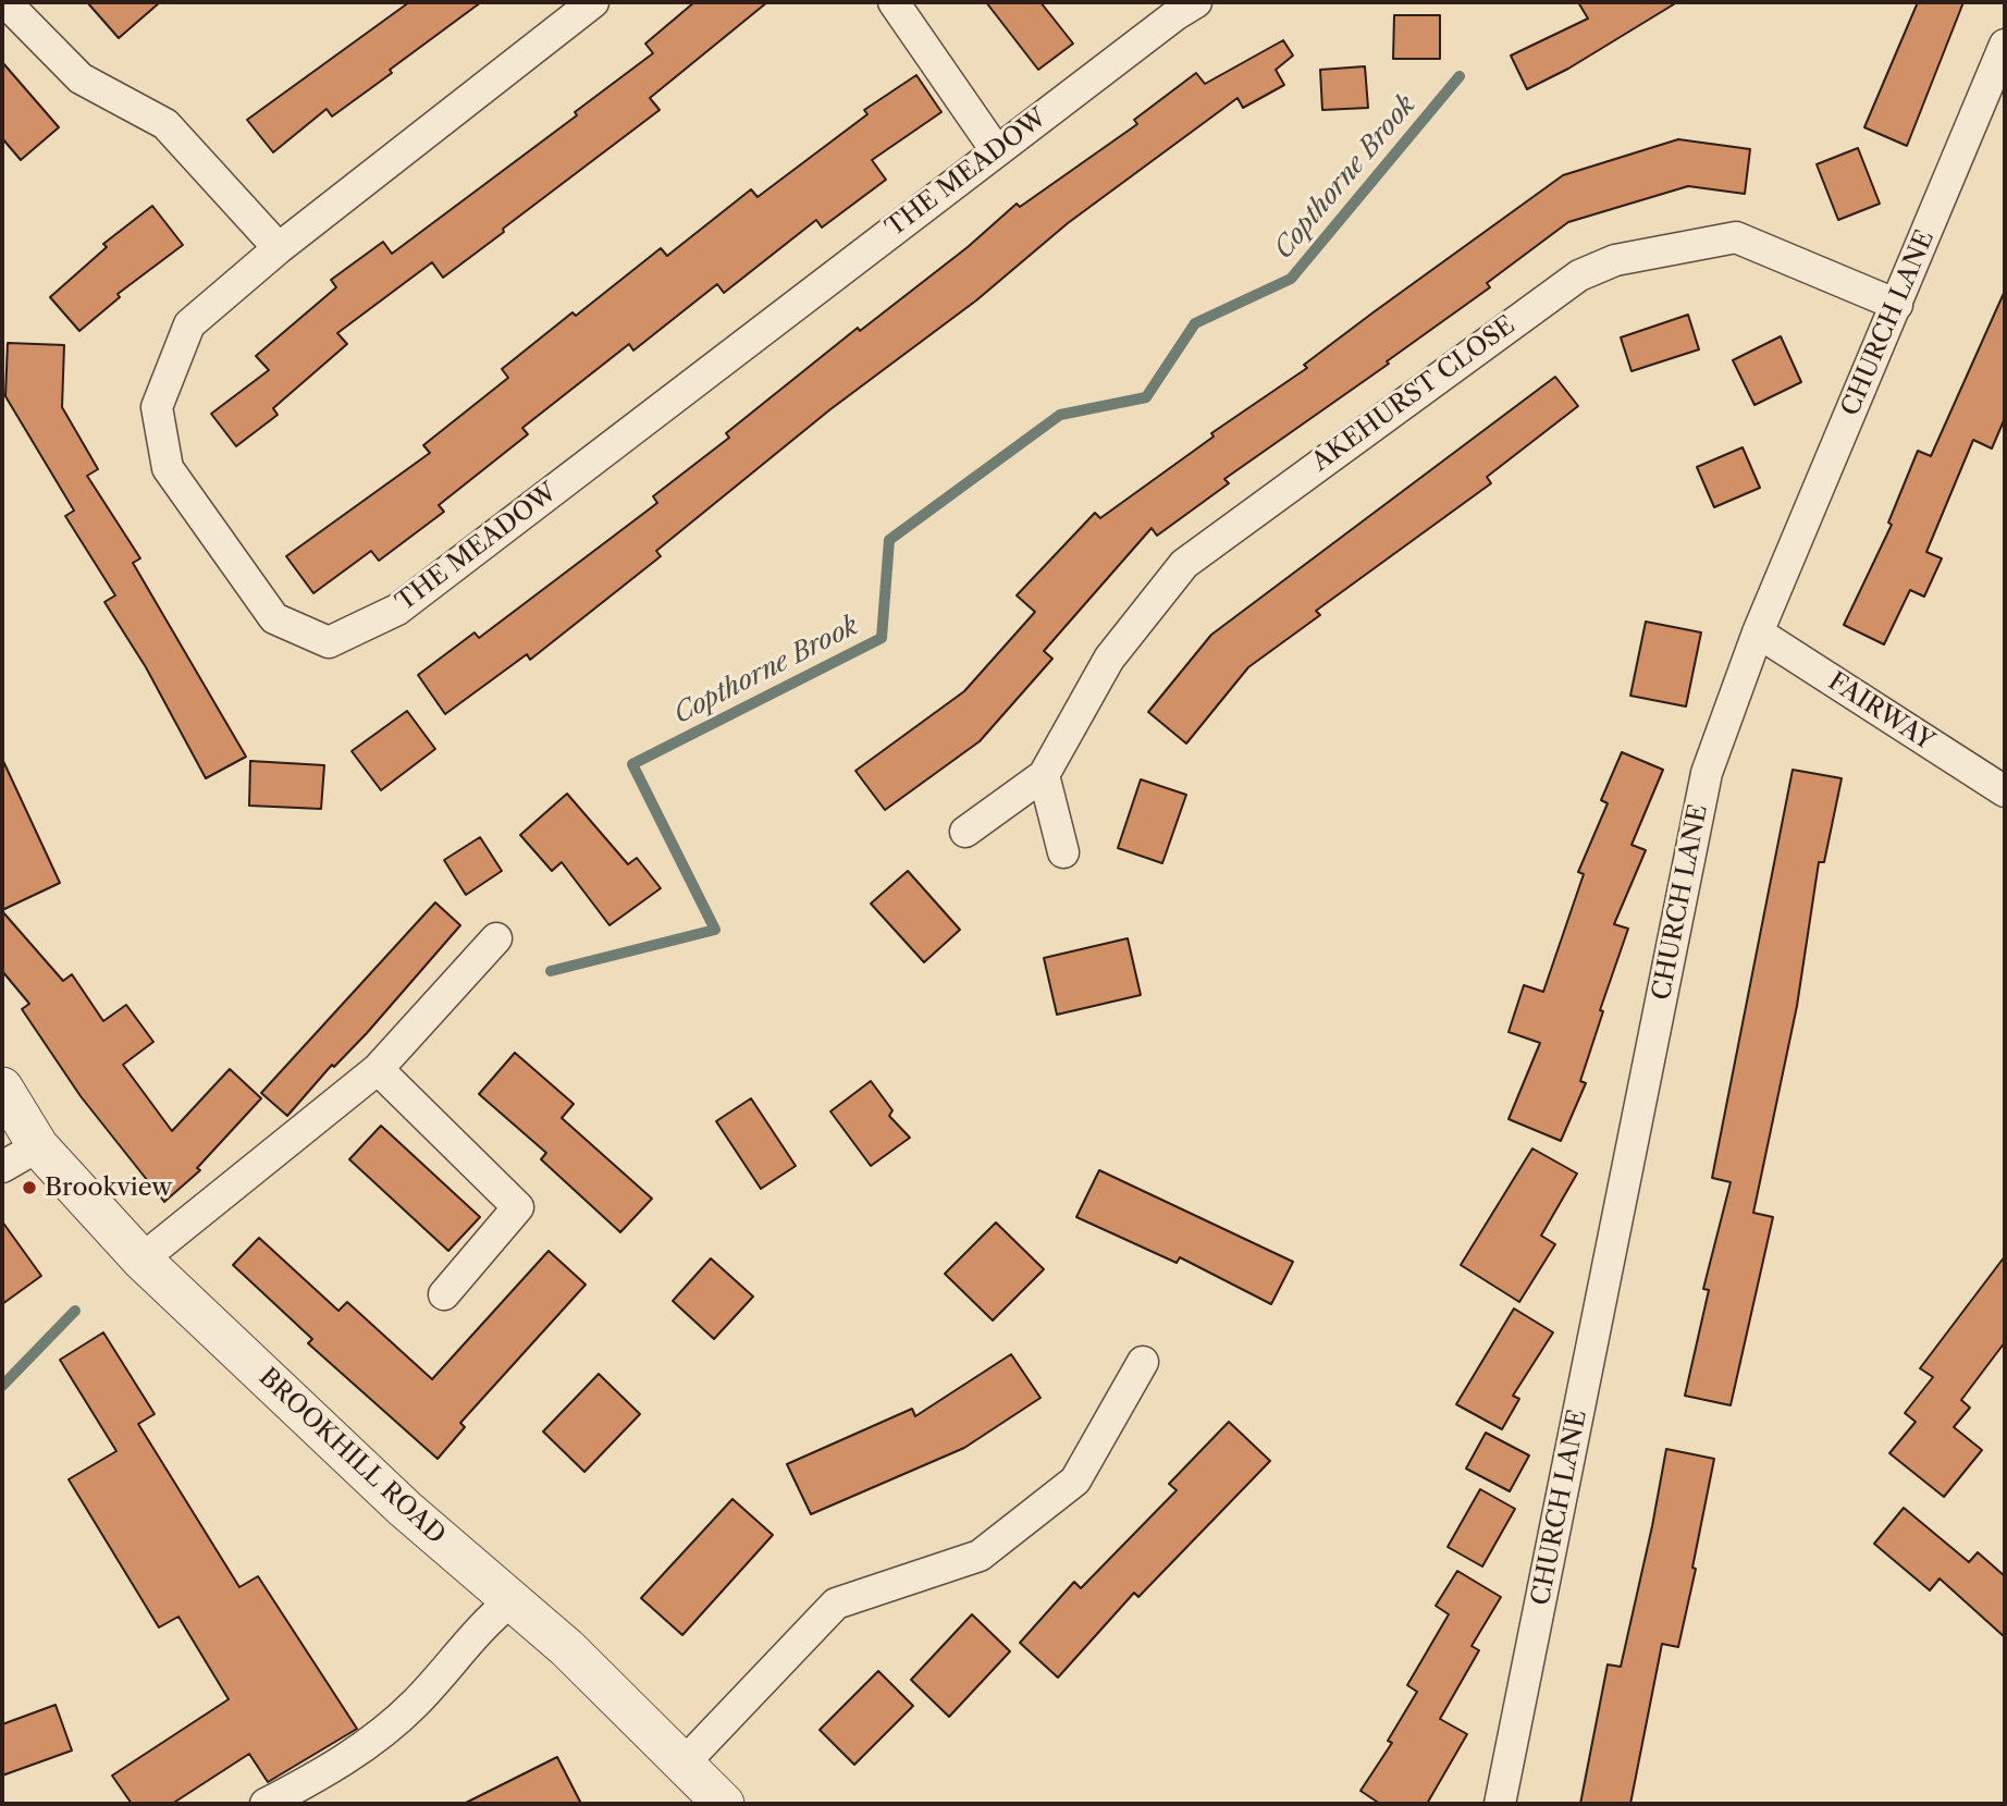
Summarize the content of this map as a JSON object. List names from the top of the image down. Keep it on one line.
{"streets":{"street":["THE MEADOW","CHURCH LANE","AKEHURST CLOSE","FAIRWAY","BROOKHILL ROAD"]},"crossings":[["CHURCH LANE","AKEHURST CLOSE"],["CHURCH LANE","FAIRWAY"]],"water":["Copthorne Brook"],"places":["Brookview"]}
